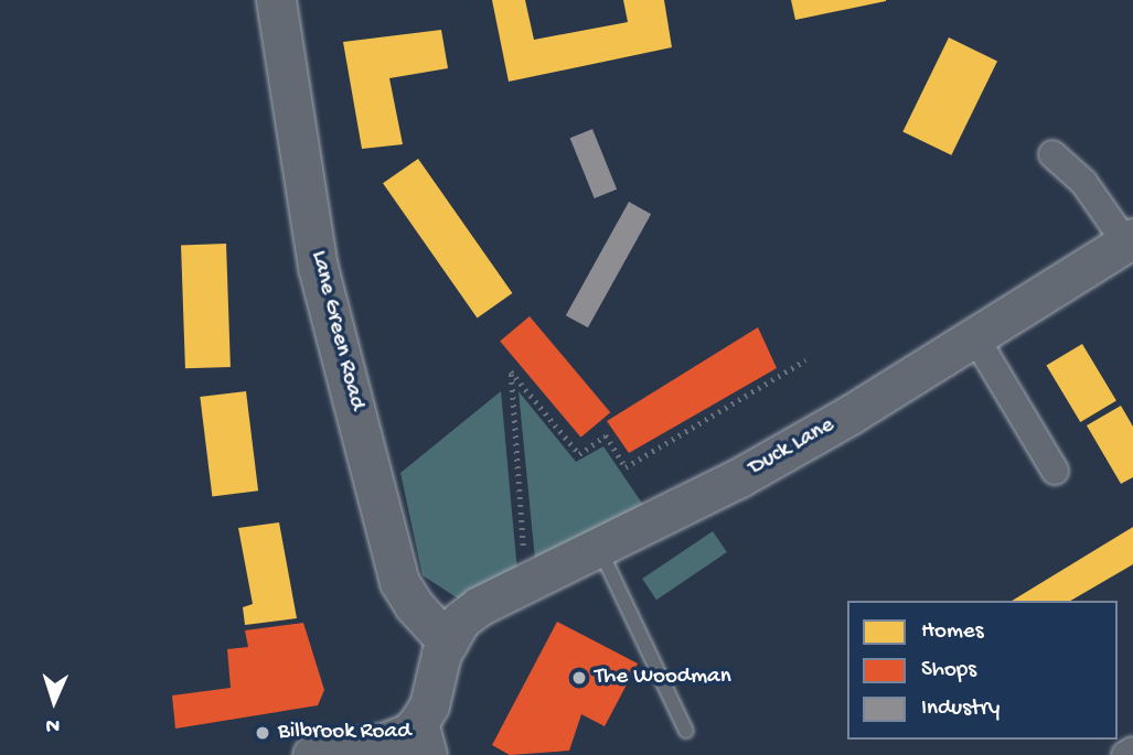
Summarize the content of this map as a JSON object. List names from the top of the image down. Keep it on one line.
{"streets":{"street":["Lane Green Road","Duck Lane"]},"crossings":[["Lane Green Road","Duck Lane"]],"places":["The Woodman","Bilbrook Road"],"legend":["Homes","Shops","Industry"],"north":"bottom"}
